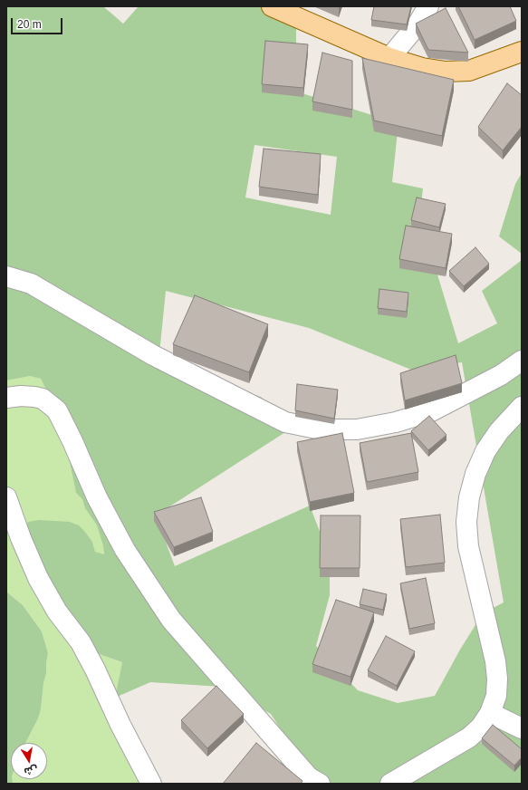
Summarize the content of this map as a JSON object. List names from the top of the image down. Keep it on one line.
{"scale_bar":"20 m","north":"bottom"}
